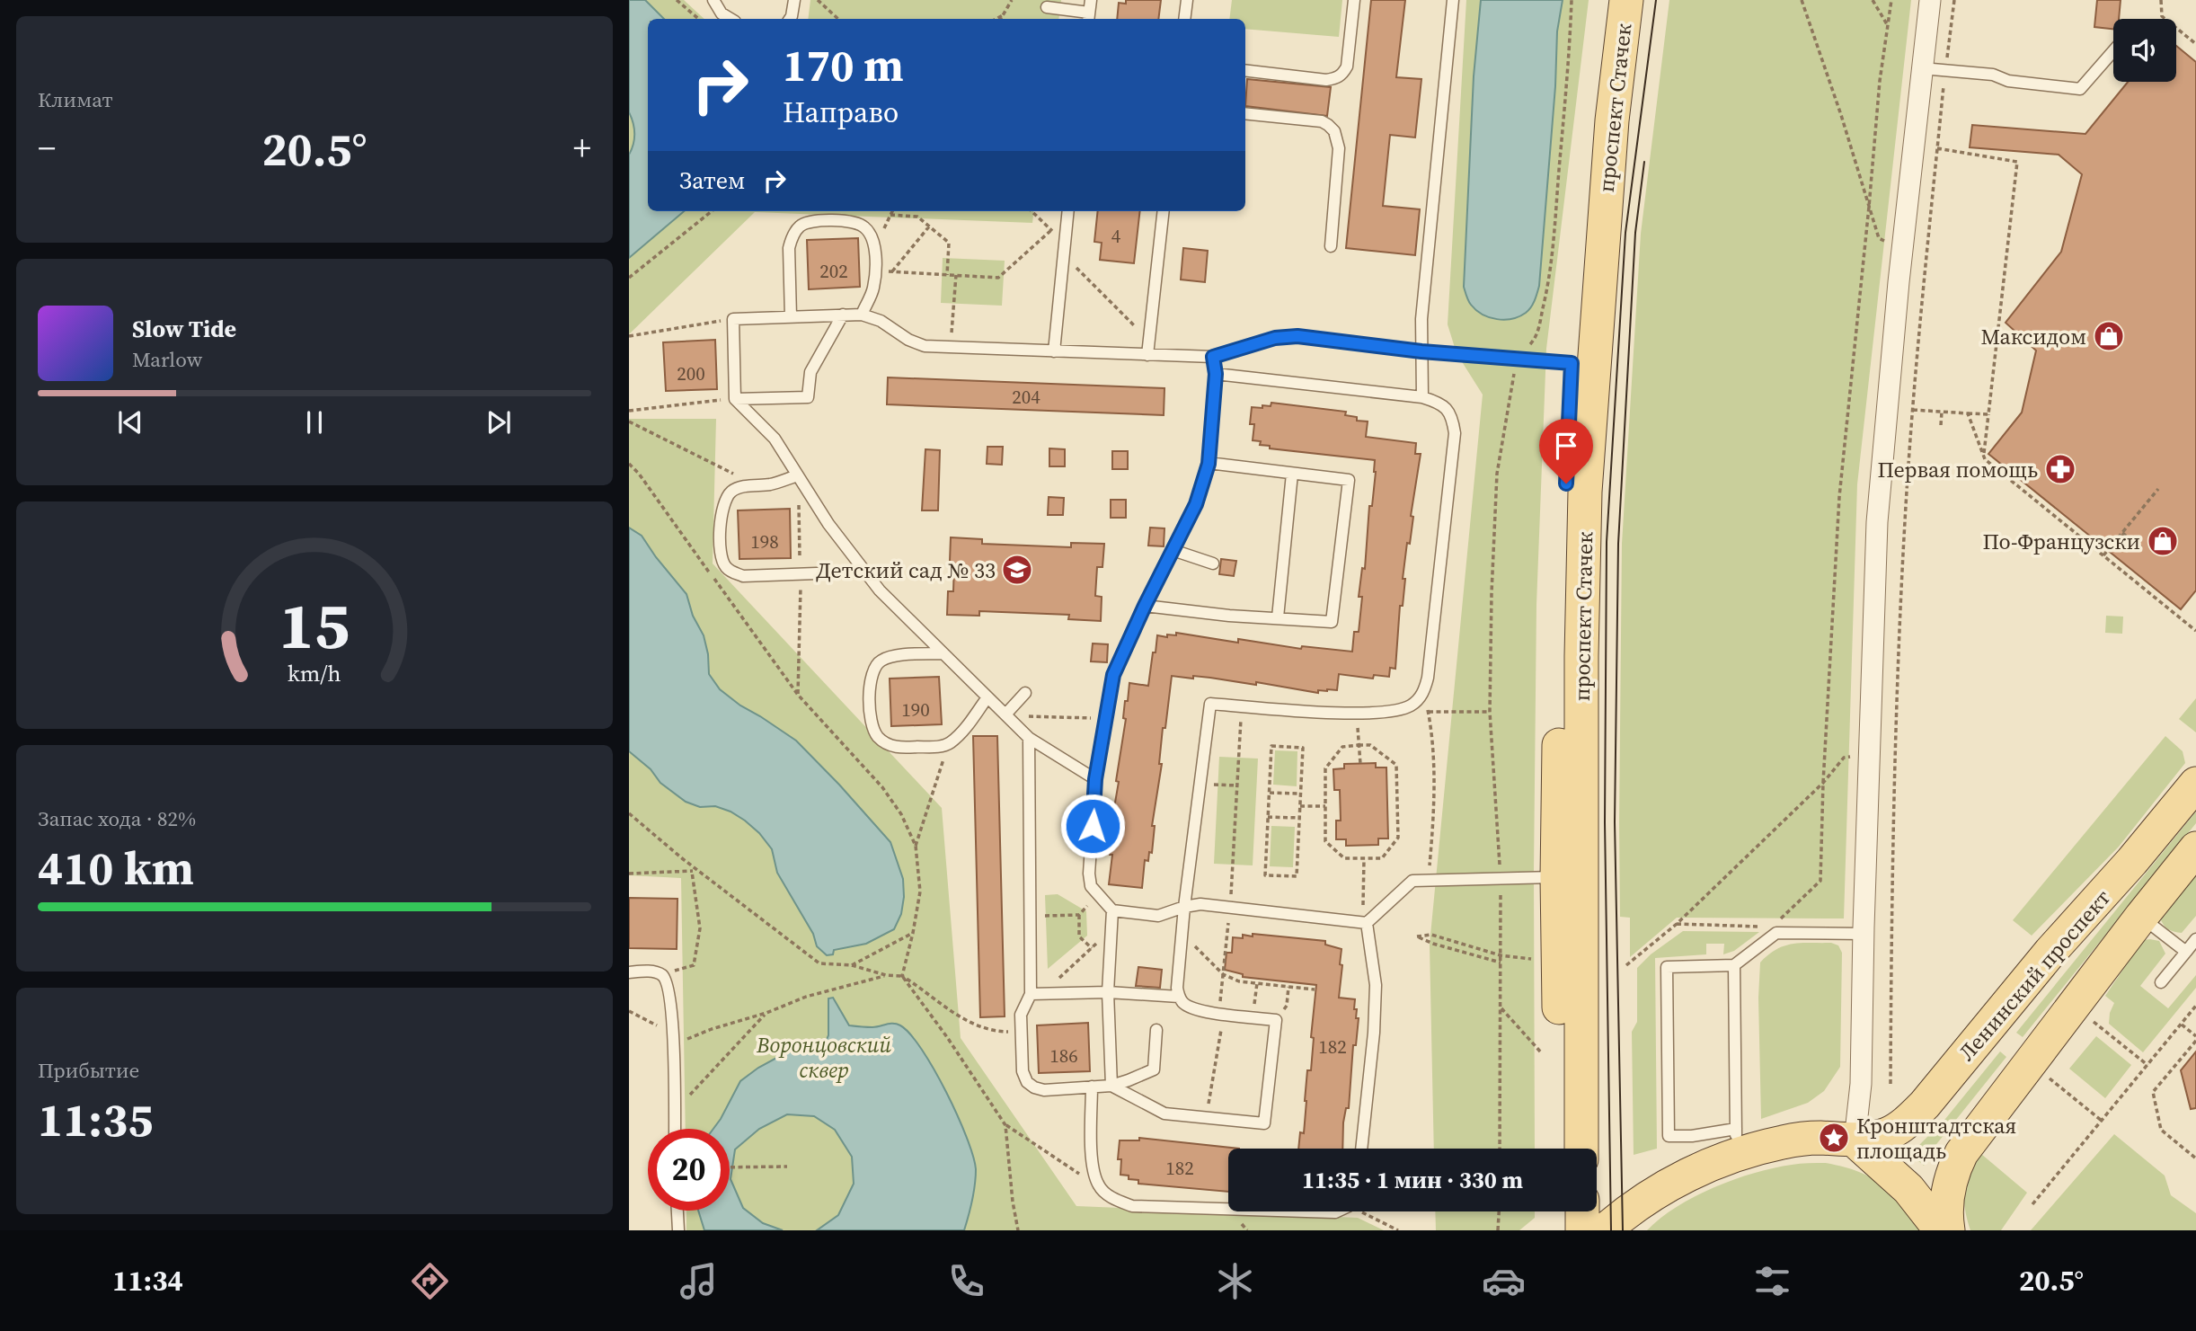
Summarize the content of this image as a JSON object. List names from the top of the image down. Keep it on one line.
{"streets":{"main road":["проспект Стачек","Ленинский проспект"]},"parks":["Воронцовский сквер"],"places":{"shop":["Максидом","По-Французски"],"pharmacy":["Первая помощь"],"school or university":["Детский сад № 33"],"place":["Кронштадтская площадь"]},"house_numbers":["4","202","200","204","198","190","182","186","182"],"page":{"tile":["Климат",["Запас хода · 82%","410 km"],["Прибытие","11:35"]],"turn":["170 m","Направо"],"heat":["−","20.5°","+"],"then":"Затем","song":["Slow Tide","Marlow"],"limit":"20","trip":"11:35 · 1 мин · 330 m","tabs":["11:34","20.5°"],"gauge":["15","km/h"]}}
